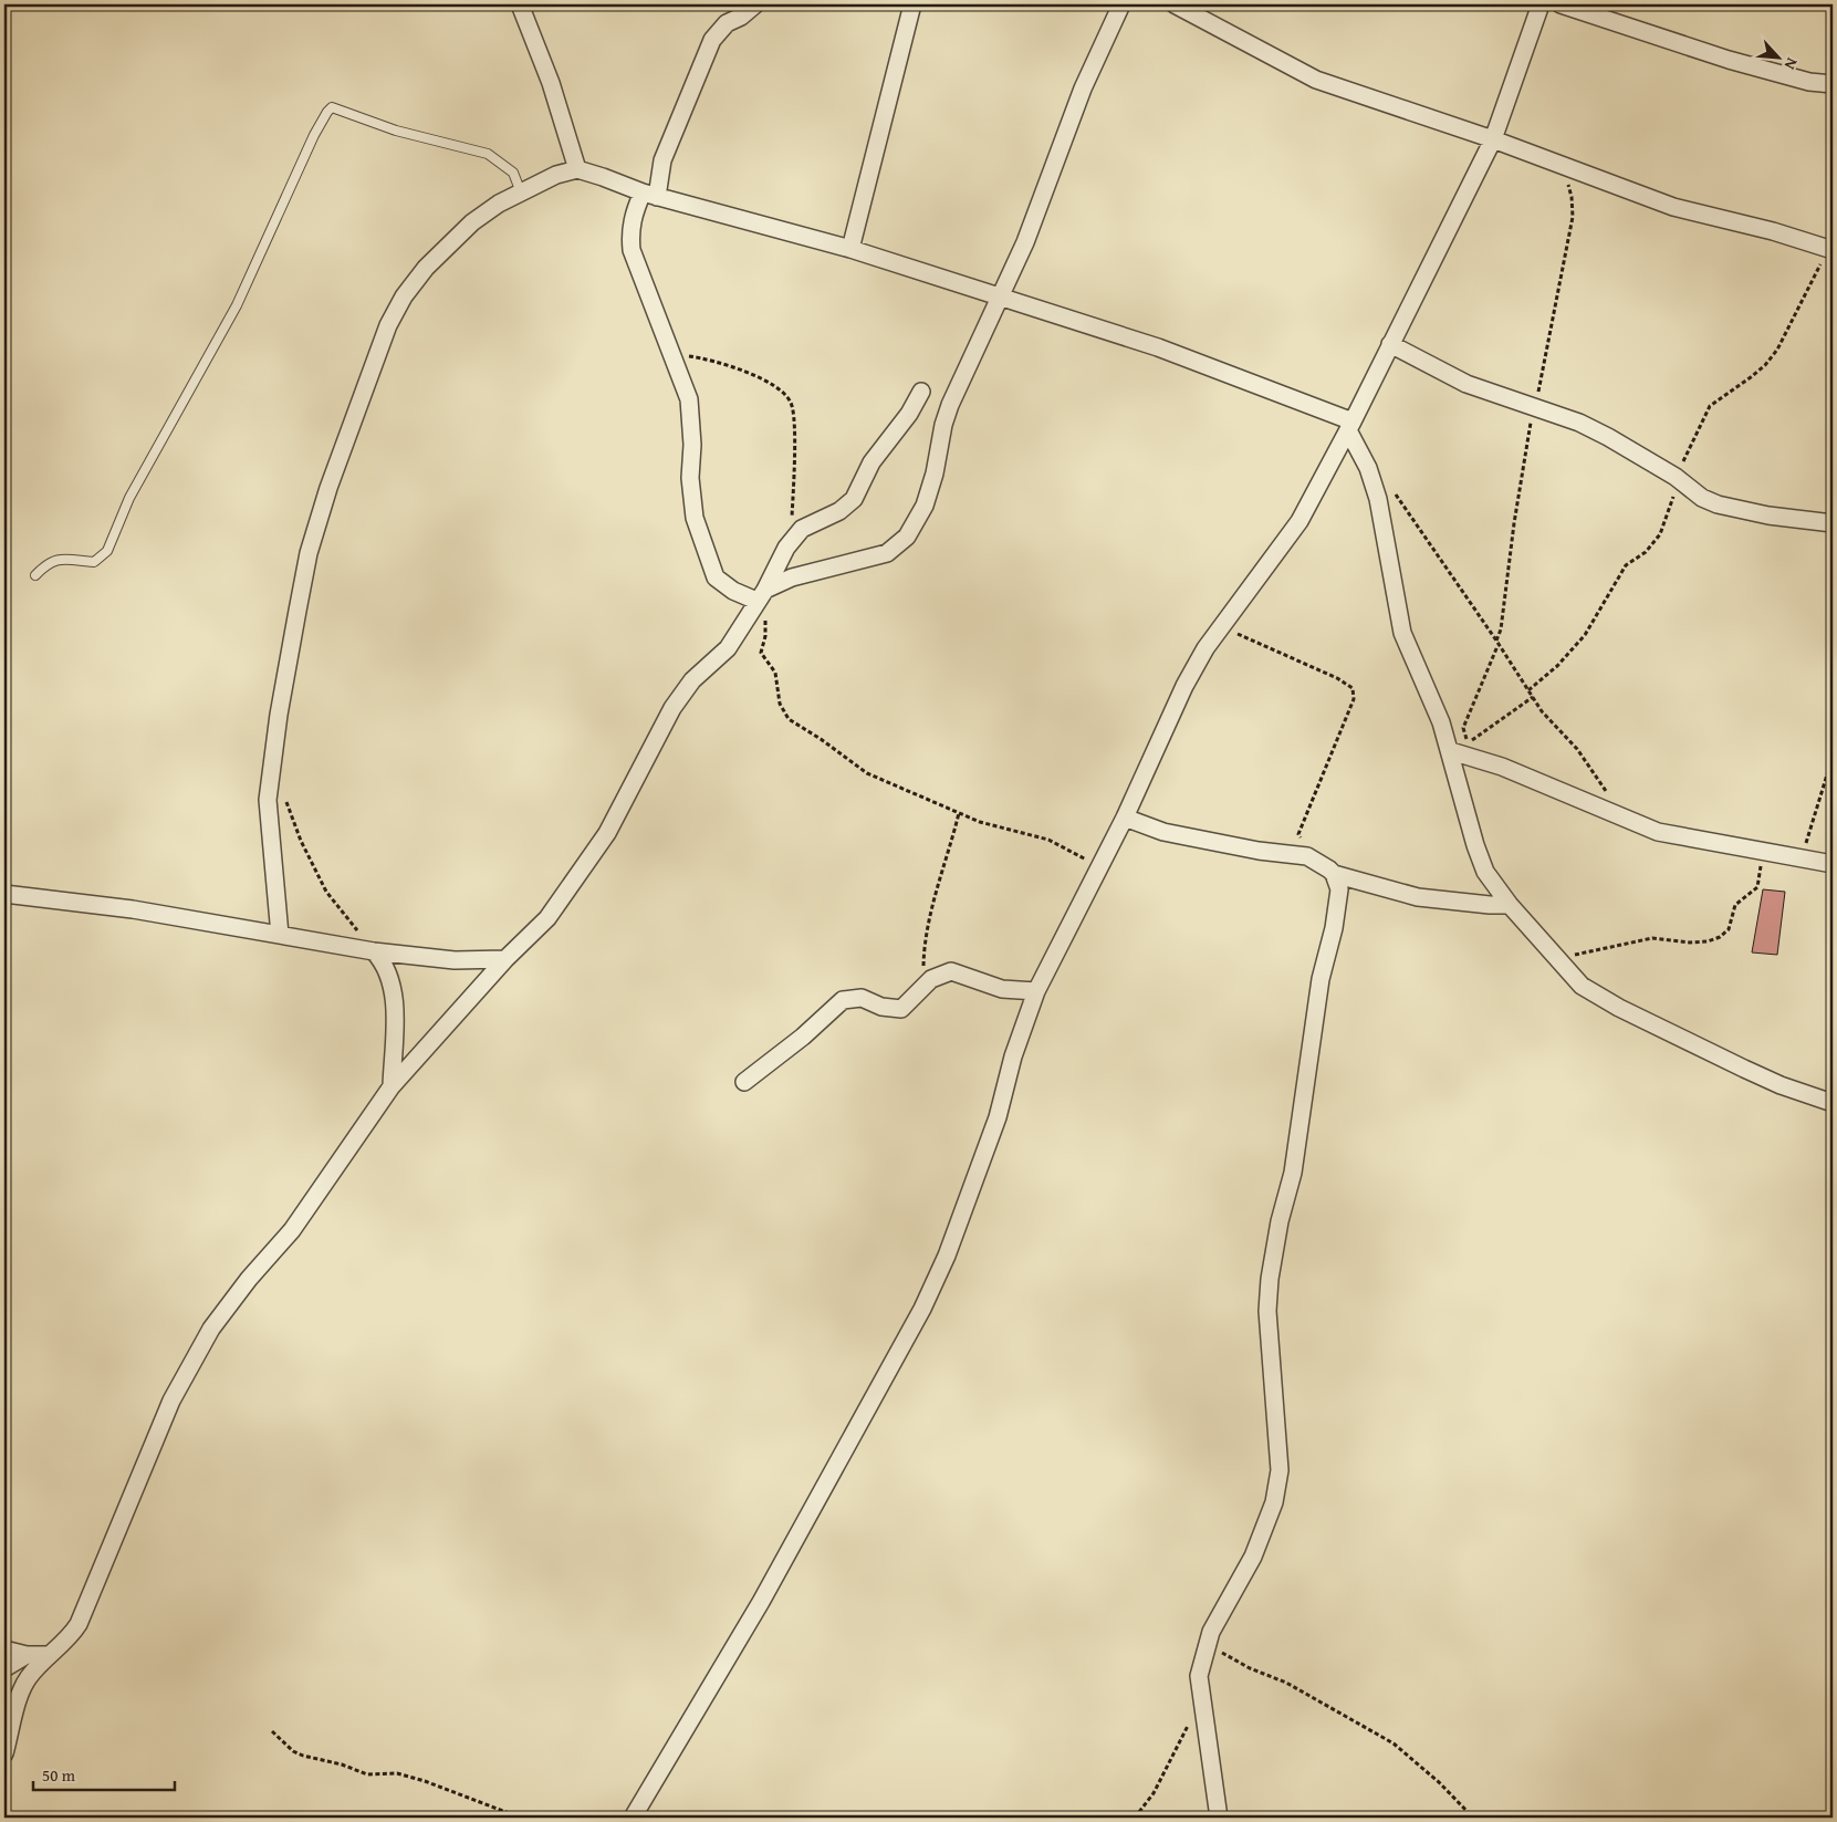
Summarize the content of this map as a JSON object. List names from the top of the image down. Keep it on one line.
{"scale_bar":"50 m","north":"bottom right"}
